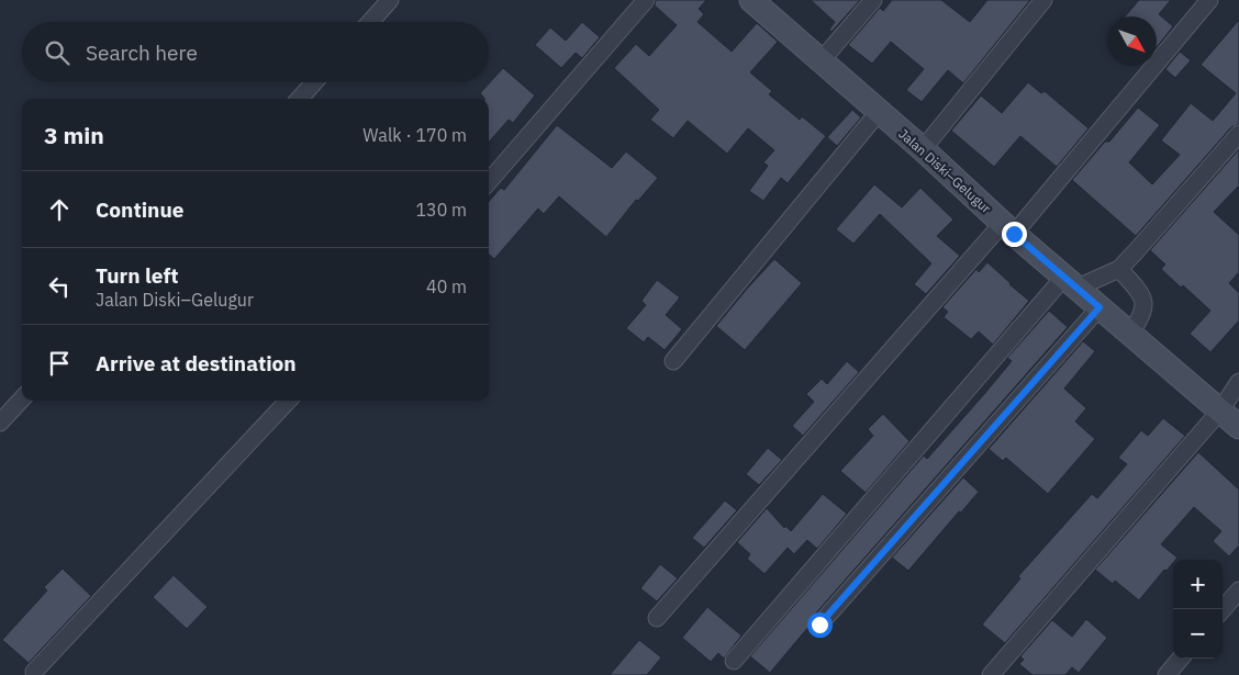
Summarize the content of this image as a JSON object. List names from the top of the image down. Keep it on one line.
{"streets":{"main road":["Jalan Diski–Gelugur"]},"north":"bottom right","page":{"search":"Search here","heading":["3 min","Walk · 170 m"],"list":[["Continue","130 m"],["Turn left","Jalan Diski–Gelugur","40 m"],"Arrive at destination"],"map_buttons":["+","−"]}}
